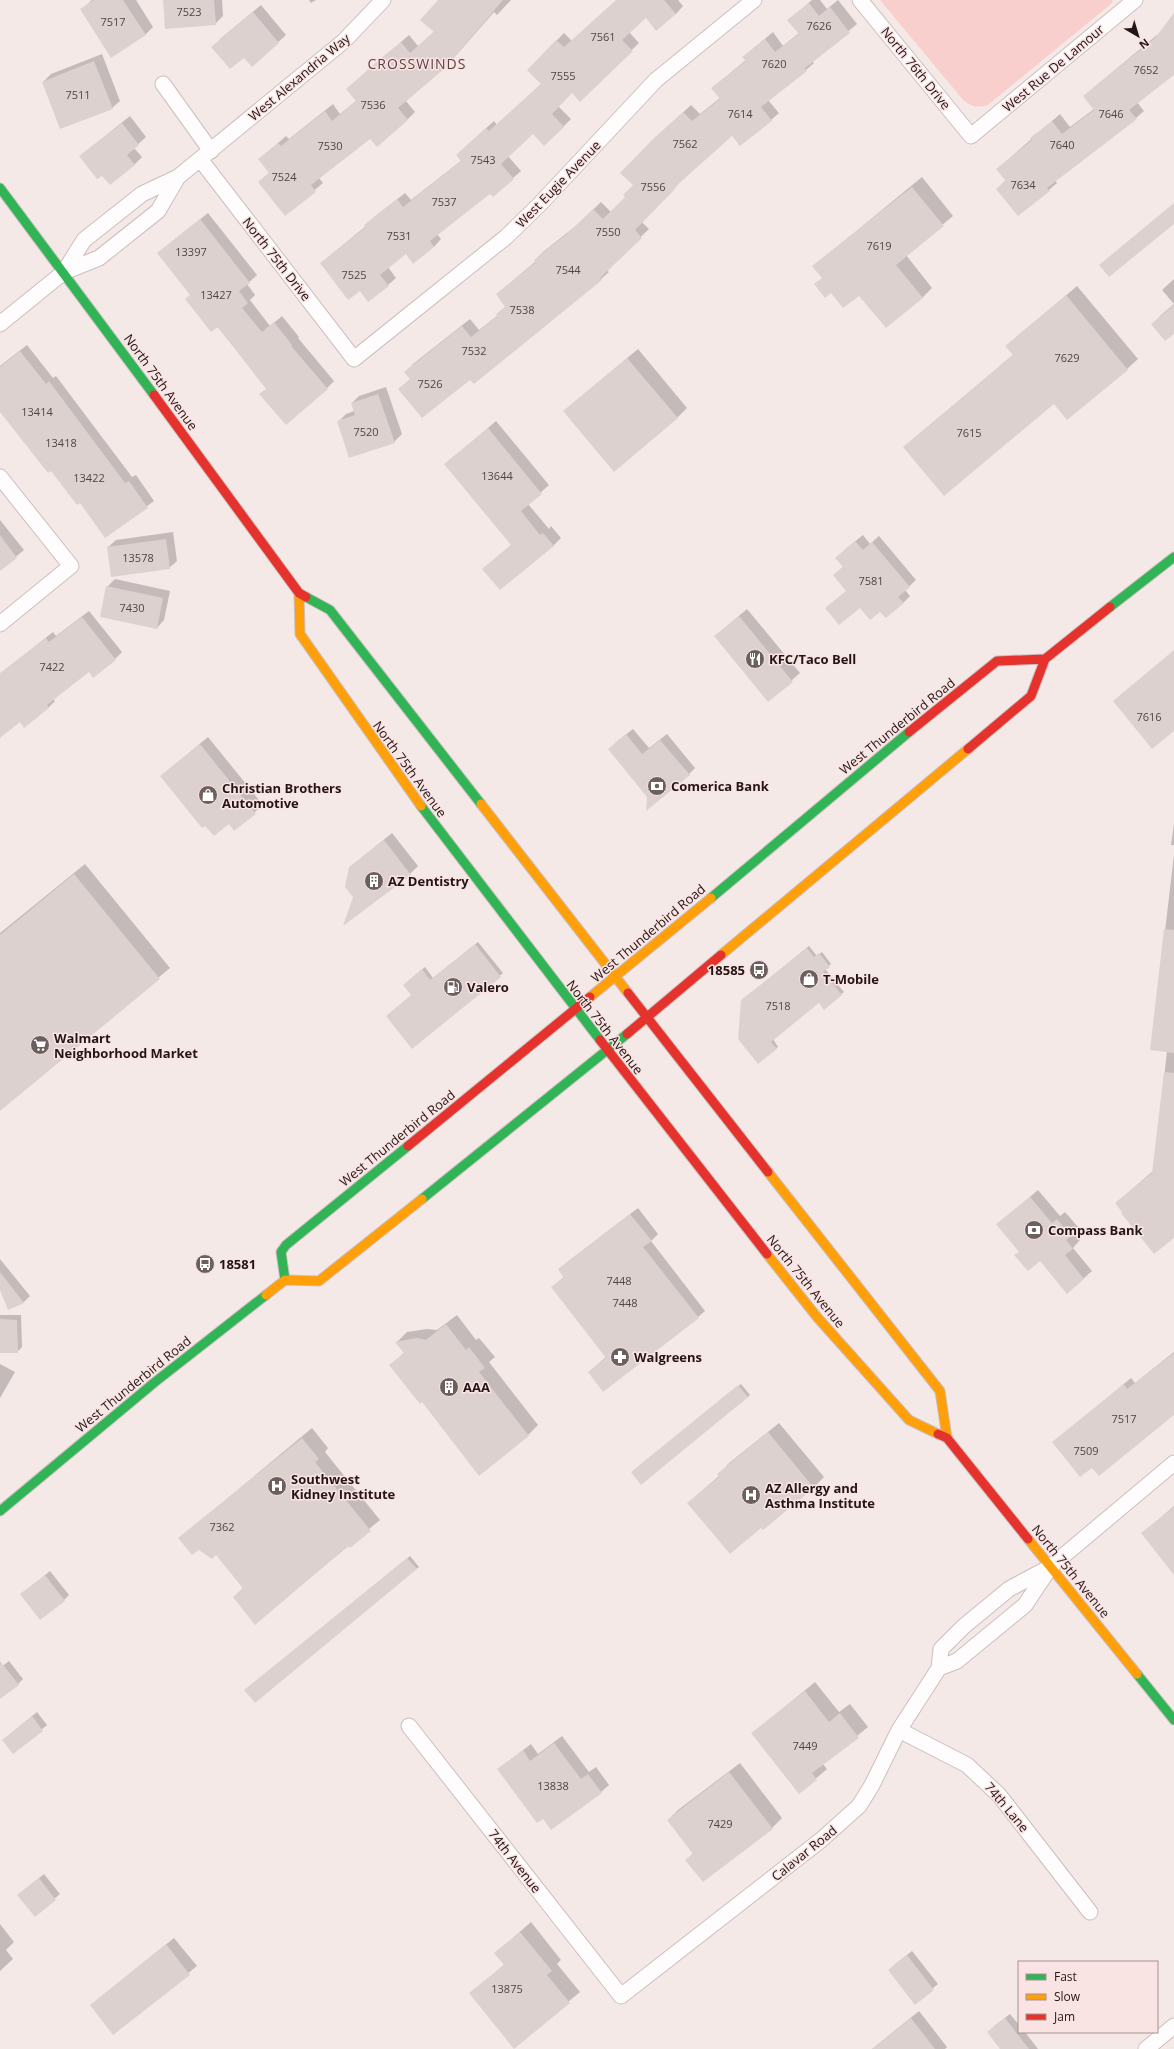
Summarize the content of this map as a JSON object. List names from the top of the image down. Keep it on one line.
{"streets":{"main road":["North 75th Avenue","West Thunderbird Road"],"street":["North 76th Drive","West Rue De Lamour","West Alexandria Way","West Eugie Avenue","North 75th Drive","74th Lane","Calavar Road","74th Avenue"]},"crossings":[["North 76th Drive","West Rue De Lamour"],["West Alexandria Way","North 75th Drive"],["West Alexandria Way","North 75th Avenue"],["West Eugie Avenue","North 75th Drive"],["North 75th Avenue","West Thunderbird Road"],["North 75th Avenue","Calavar Road"],["74th Lane","Calavar Road"],["Calavar Road","74th Avenue"]],"districts":["CROSSWINDS"],"places":{"restaurant":["KFC/Taco Bell"],"bank":["Comerica Bank","Compass Bank"],"shop":["Christian Brothers Automotive","T-Mobile"],"building":["AZ Dentistry","AAA"],"bus stop":["18585","18581"],"fuel station":["Valero"],"supermarket":["Walmart Neighborhood Market"],"pharmacy":["Walgreens"],"hospital":["Southwest Kidney Institute","AZ Allergy and Asthma Institute"]},"house_numbers":["7523","7517","7626","7561","7620","7652","7555","7511","7536","7614","7646","7562","7640","7530","7543","7524","7634","7556","7537","7550","7531","7619","13397","7544","7525","13427","7538","7532","7629","7526","13414","7520","7615","13418","13644","13422","13578","7581","7430","7422","7616","7518","7448","7448","7517","7509","7362","7449","13838","7429","13875"],"legend":["Fast","Slow","Jam"],"north":"bottom right"}
